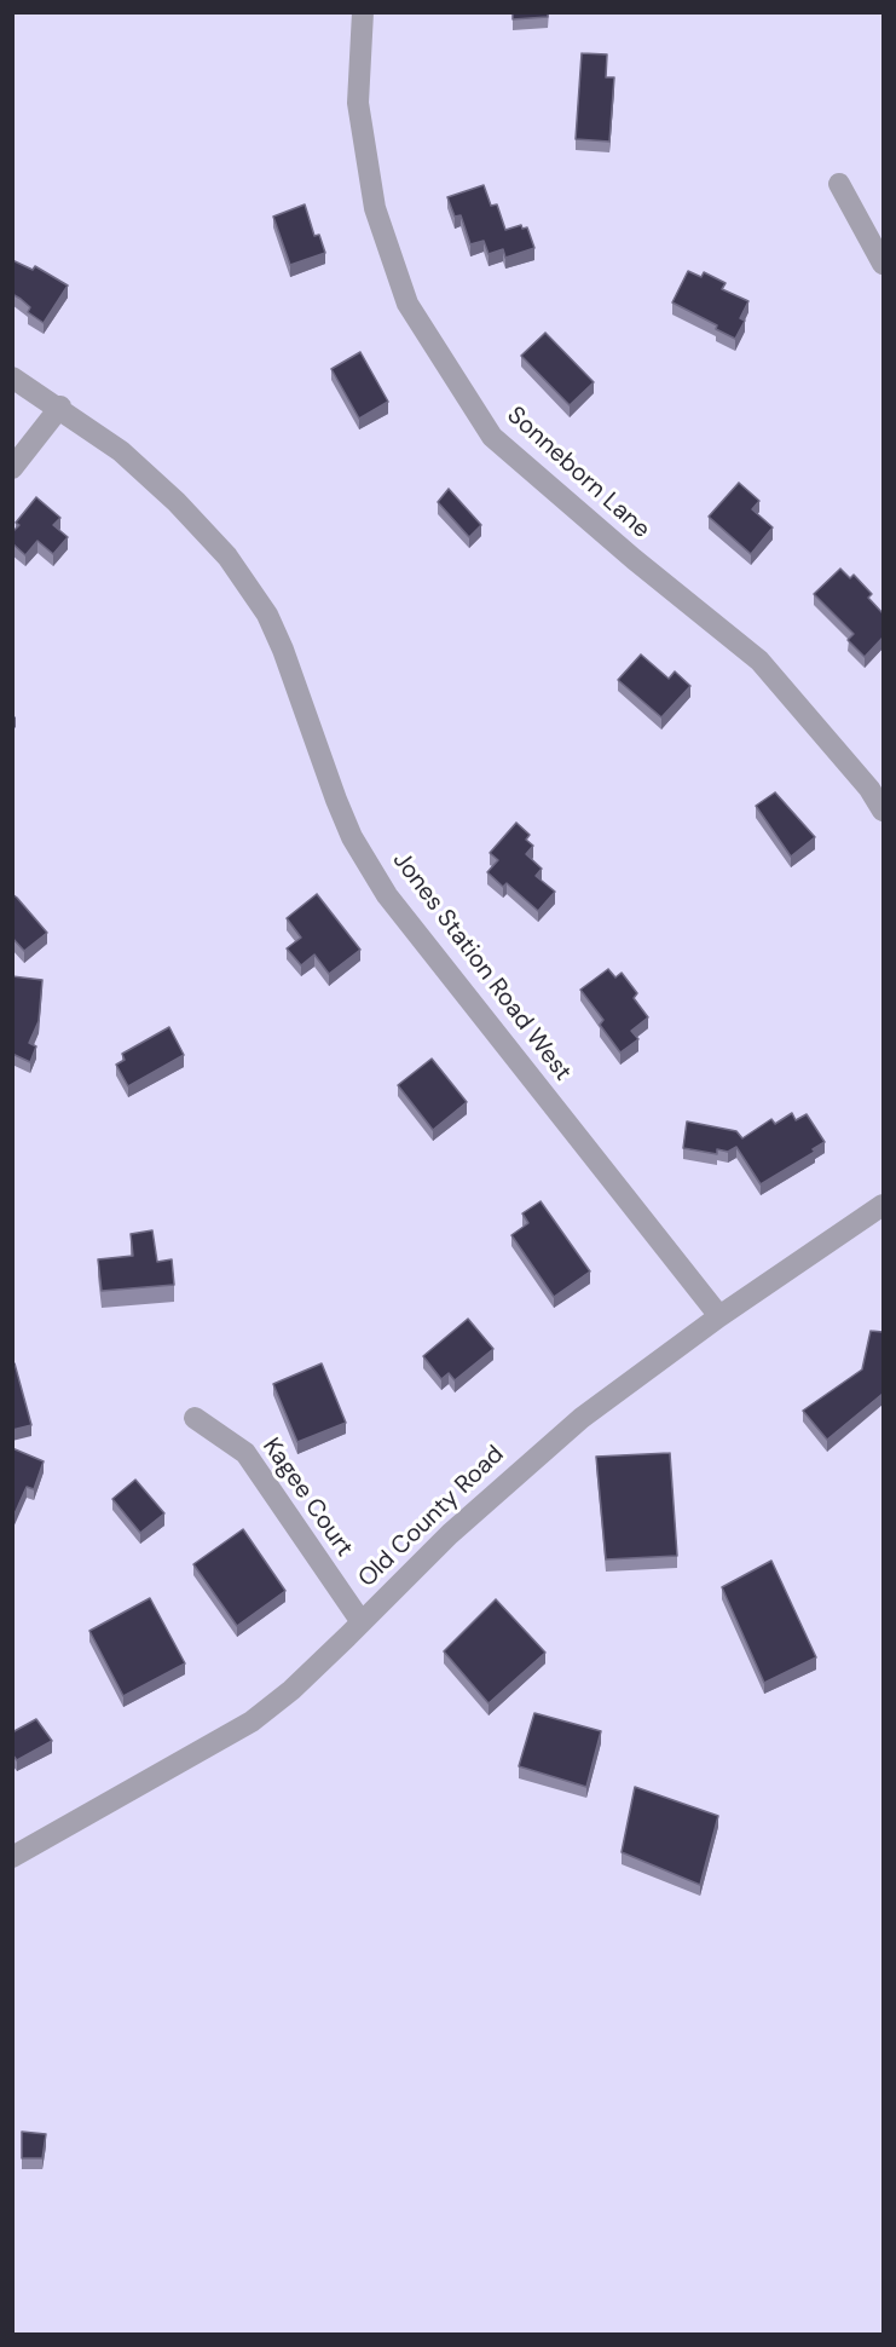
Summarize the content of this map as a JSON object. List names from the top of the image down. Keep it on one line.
{"streets":{"street":["Sonneborn Lane","Jones Station Road West","Kagee Court","Old County Road"]},"crossings":[["Jones Station Road West","Old County Road"],["Kagee Court","Old County Road"]]}
